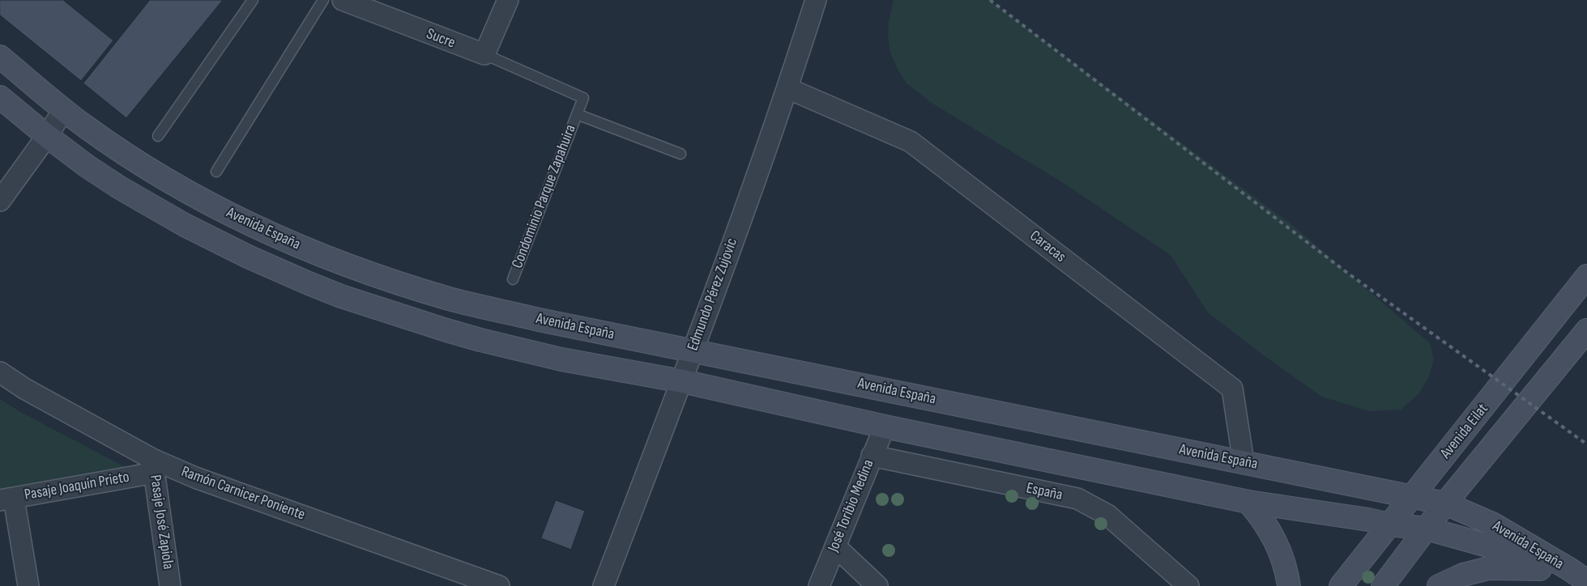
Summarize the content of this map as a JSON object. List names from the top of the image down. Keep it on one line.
{"streets":{"street":["Sucre","Avenida España","Caracas","Edmundo Pérez Zujovic","Avenida Eilat","Pasaje Joaquín Prieto","España","Ramón Carnicer Poniente","José Toribio Medina","Pasaje José Zapiola"],"lane":["Condominio Parque Zapahuira"]},"crossings":[["Sucre","Condominio Parque Zapahuira"],["Avenida España","Caracas"],["Avenida España","Edmundo Pérez Zujovic"],["Avenida España","Avenida Eilat"],["Avenida España","José Toribio Medina"],["Caracas","Edmundo Pérez Zujovic"],["Pasaje Joaquín Prieto","Ramón Carnicer Poniente"],["Pasaje Joaquín Prieto","Pasaje José Zapiola"],["España","José Toribio Medina"],["Ramón Carnicer Poniente","Pasaje José Zapiola"]]}
